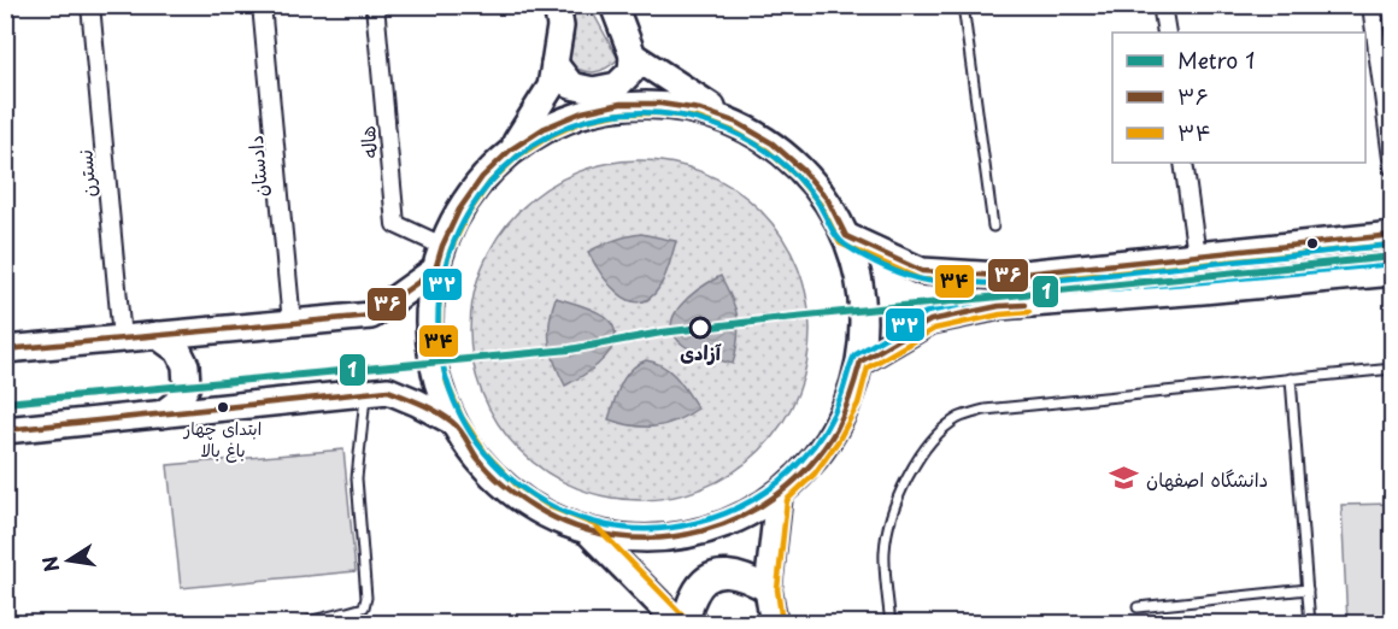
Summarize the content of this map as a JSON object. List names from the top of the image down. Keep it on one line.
{"streets":{"street":["هاله","دادستان","نسترن"]},"places":{"other":["آزادی","ابتدای چهار باغ بالا"],"school or university":["دانشگاه اصفهان"]},"lines":["transit line ۳۶","transit line ۳۲","transit line ۳۴","metro line 1"],"legend":["Metro 1","۳۶","۳۴"],"north":"left"}
